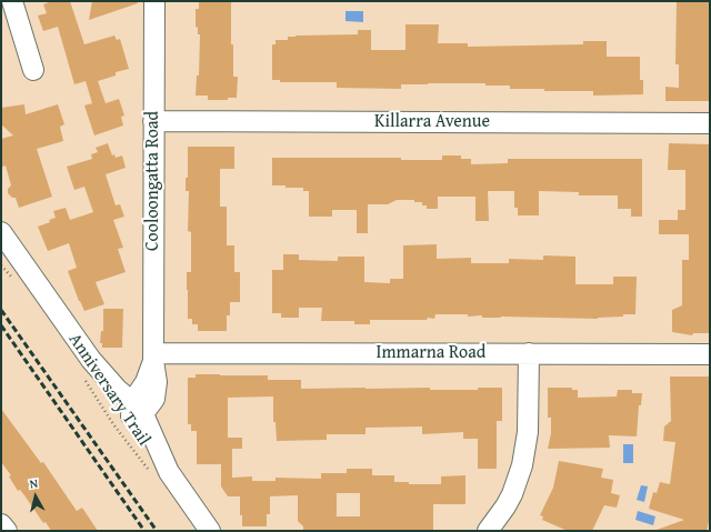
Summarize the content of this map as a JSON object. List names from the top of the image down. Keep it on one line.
{"streets":{"street":["Killarra Avenue","Cooloongatta Road","Immarna Road"],"path":["Anniversary Trail"]},"crossings":[["Killarra Avenue","Cooloongatta Road"],["Cooloongatta Road","Immarna Road"]],"north":"top"}
